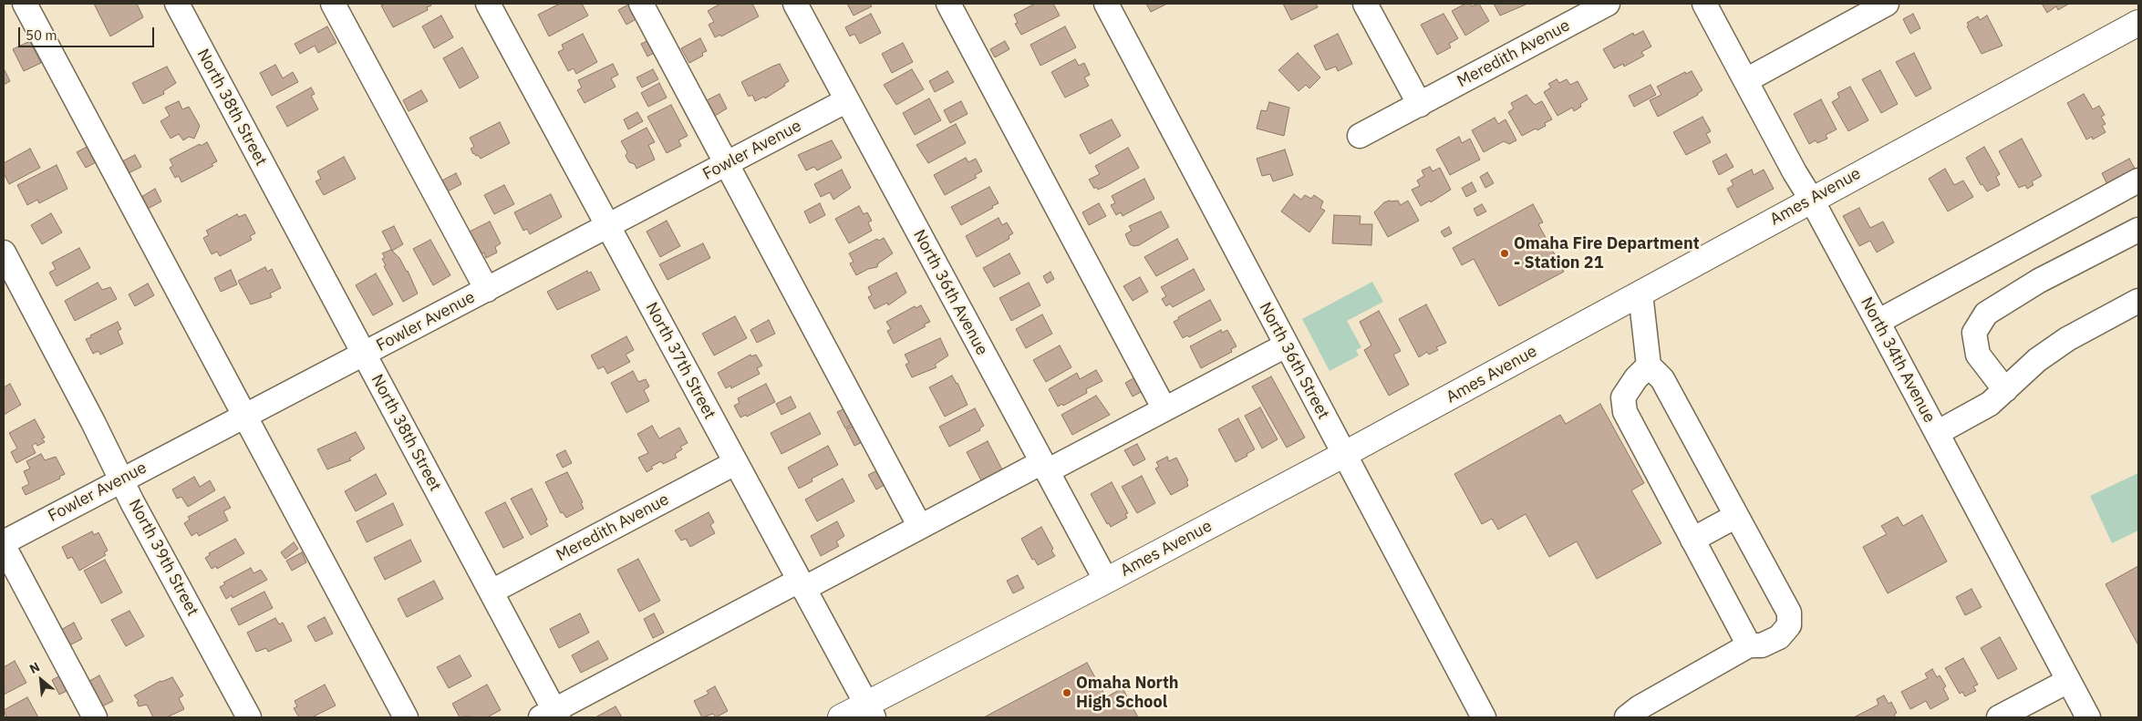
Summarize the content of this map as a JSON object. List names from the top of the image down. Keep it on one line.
{"streets":{"main road":["Ames Avenue"],"street":["Meredith Avenue","North 38th Street","Fowler Avenue","North 36th Avenue","North 34th Avenue","North 37th Street","North 36th Street","North 39th Street"]},"crossings":[["Meredith Avenue","North 38th Street"],["Meredith Avenue","North 37th Street"],["North 38th Street","Fowler Avenue"],["Fowler Avenue","North 36th Avenue"],["Fowler Avenue","North 37th Street"],["Fowler Avenue","North 39th Street"],["Ames Avenue","North 36th Avenue"],["Ames Avenue","North 34th Avenue"],["Ames Avenue","North 37th Street"],["Ames Avenue","North 36th Street"]],"places":["Omaha Fire Department - Station 21","Omaha North High School"],"scale_bar":"50 m","north":"top left"}
